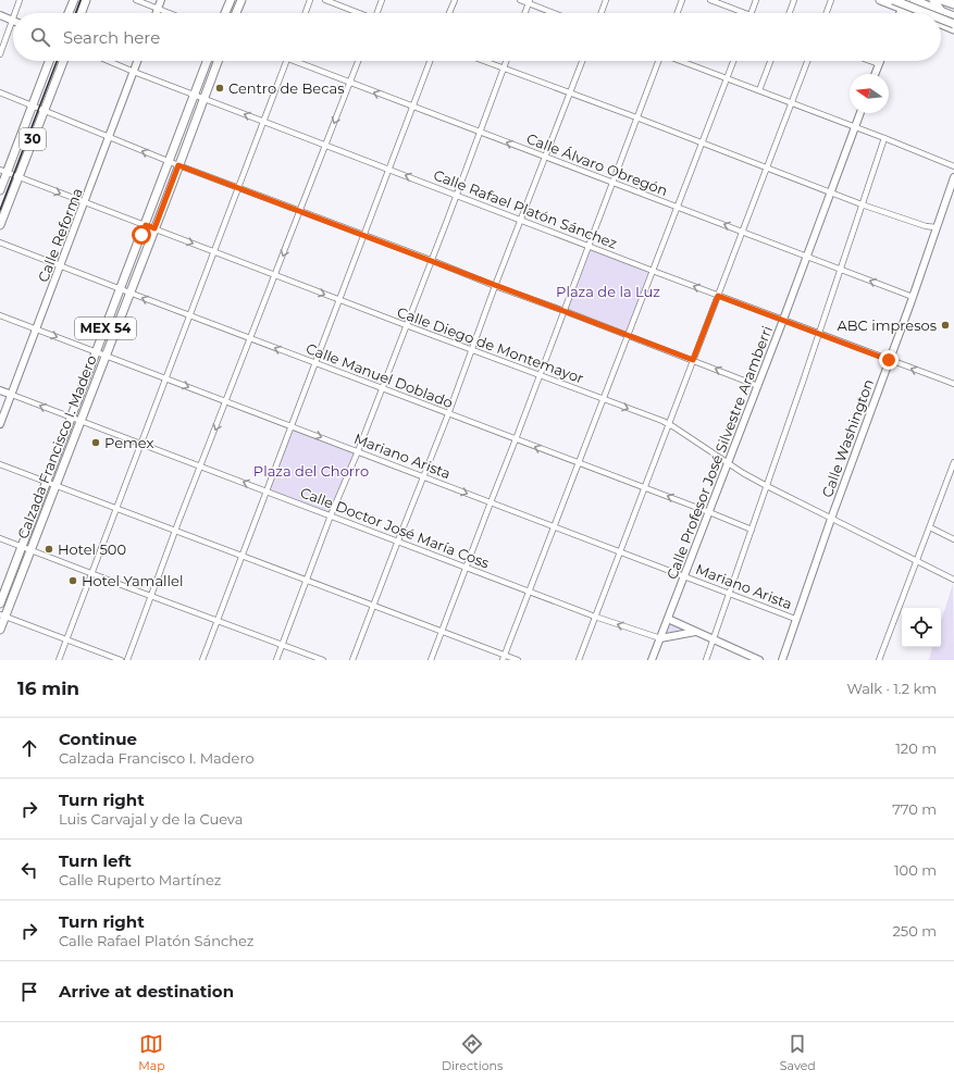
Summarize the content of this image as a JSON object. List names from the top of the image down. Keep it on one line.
{"streets":{"main road":["30","Calle Reforma","MEX 54","Calle Washington","Calzada Francisco I. Madero","Calle Profesor José Silvestre Aramberri","Calle Doctor José María Coss"],"street":["Calle Álvaro Obregón","Calle Rafael Platón Sánchez","Calle Diego de Montemayor","Calle Manuel Doblado","Mariano Arista"]},"crossings":[["30","Calle Diego de Montemayor"],["Calle Álvaro Obregón","Calle Washington"],["Calle Álvaro Obregón","Calle Profesor José Silvestre Aramberri"],["Calle Rafael Platón Sánchez","Calle Reforma"],["Calle Rafael Platón Sánchez","Calle Washington"],["Calle Rafael Platón Sánchez","Calzada Francisco I. Madero"],["Calle Rafael Platón Sánchez","Calle Profesor José Silvestre Aramberri"],["Calle Reforma","Calle Diego de Montemayor"],["Calle Reforma","Calle Manuel Doblado"],["Calle Reforma","Mariano Arista"],["Calle Reforma","Calle Doctor José María Coss"],["Calle Diego de Montemayor","Calle Washington"],["Calle Diego de Montemayor","Calzada Francisco I. Madero"],["Calle Diego de Montemayor","Calle Profesor José Silvestre Aramberri"],["Calle Manuel Doblado","Calzada Francisco I. Madero"],["Calle Manuel Doblado","Calle Profesor José Silvestre Aramberri"],["Calle Washington","Mariano Arista"],["Calzada Francisco I. Madero","Mariano Arista"],["Calzada Francisco I. Madero","Calle Doctor José María Coss"],["Calle Profesor José Silvestre Aramberri","Mariano Arista"],["Calle Profesor José Silvestre Aramberri","Calle Doctor José María Coss"]],"one_way":["Calle Álvaro Obregón"],"parks":["Plaza de la Luz","Plaza del Chorro"],"places":["Centro de Becas","ABC impresos","Pemex","Hotel 500","Hotel Yamallel"],"north":"left","page":{"search":"Search here","heading":["16 min","Walk · 1.2 km"],"list":[["Continue","Calzada Francisco I. Madero","120 m"],["Turn right","Luis Carvajal y de la Cueva","770 m"],["Turn left","Calle Ruperto Martínez","100 m"],["Turn right","Calle Rafael Platón Sánchez","250 m"],"Arrive at destination"],"nav":["Map","Directions","Saved"]}}
